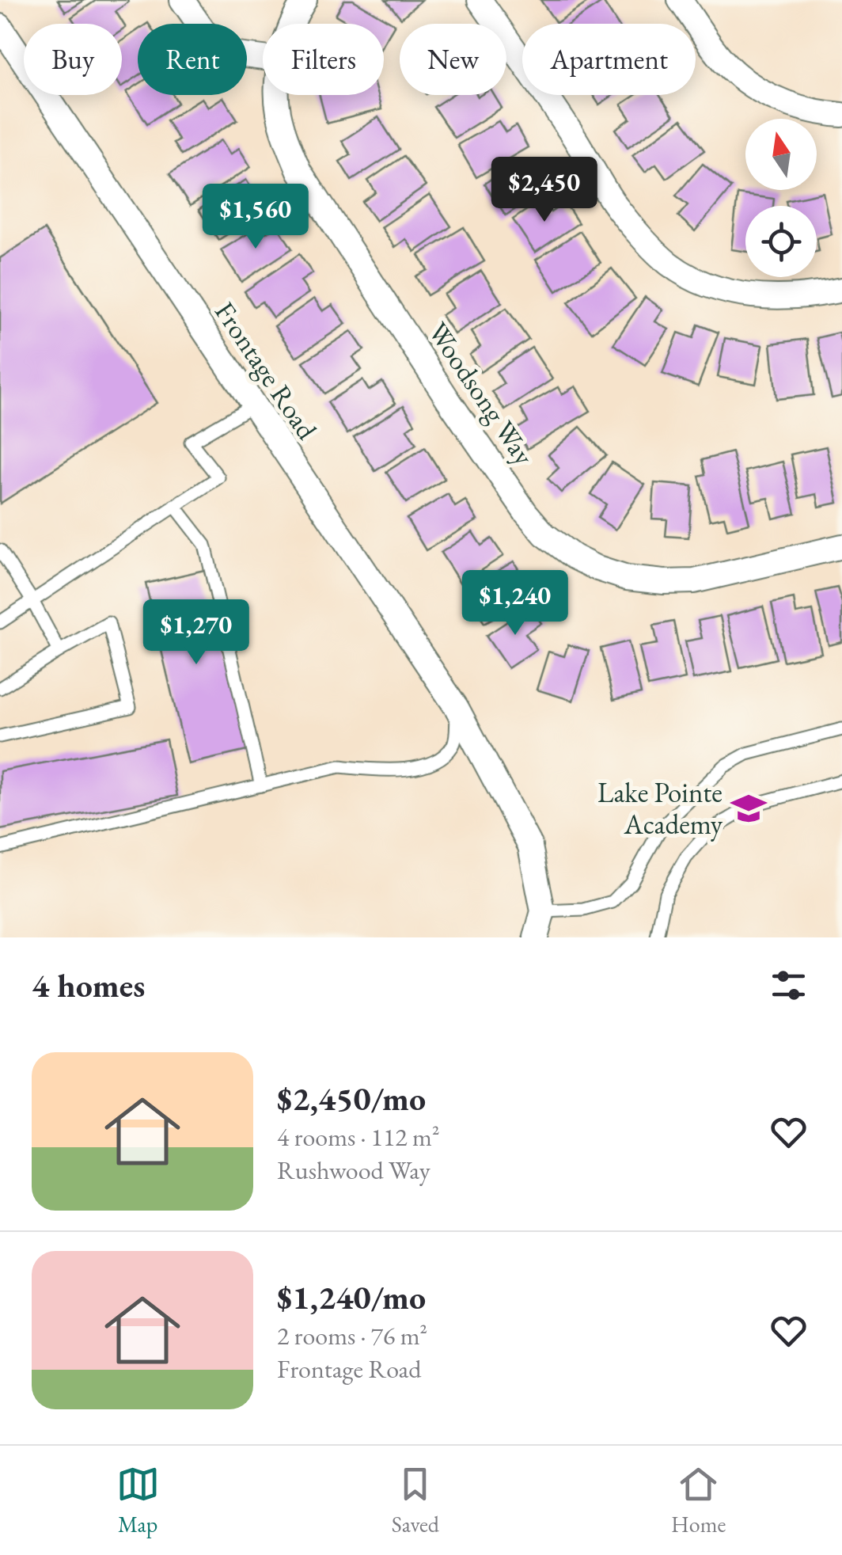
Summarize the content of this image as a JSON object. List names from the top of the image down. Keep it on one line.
{"streets":{"street":["Frontage Road","Woodsong Way"]},"places":{"school or university":["Lake Pointe Academy"]},"north":"top","page":{"chip":["Buy","Rent","Filters","New","Apartment"],"price":["$2,450","$1,560","$1,240","$1,270"],"heading":"4 homes","list":[{"name":"$2,450/mo","note":"4 rooms · 112 m² · Rushwood Way"},{"name":"$1,240/mo","note":"2 rooms · 76 m² · Frontage Road"}],"tabs":["Map","Saved","Home"]}}
